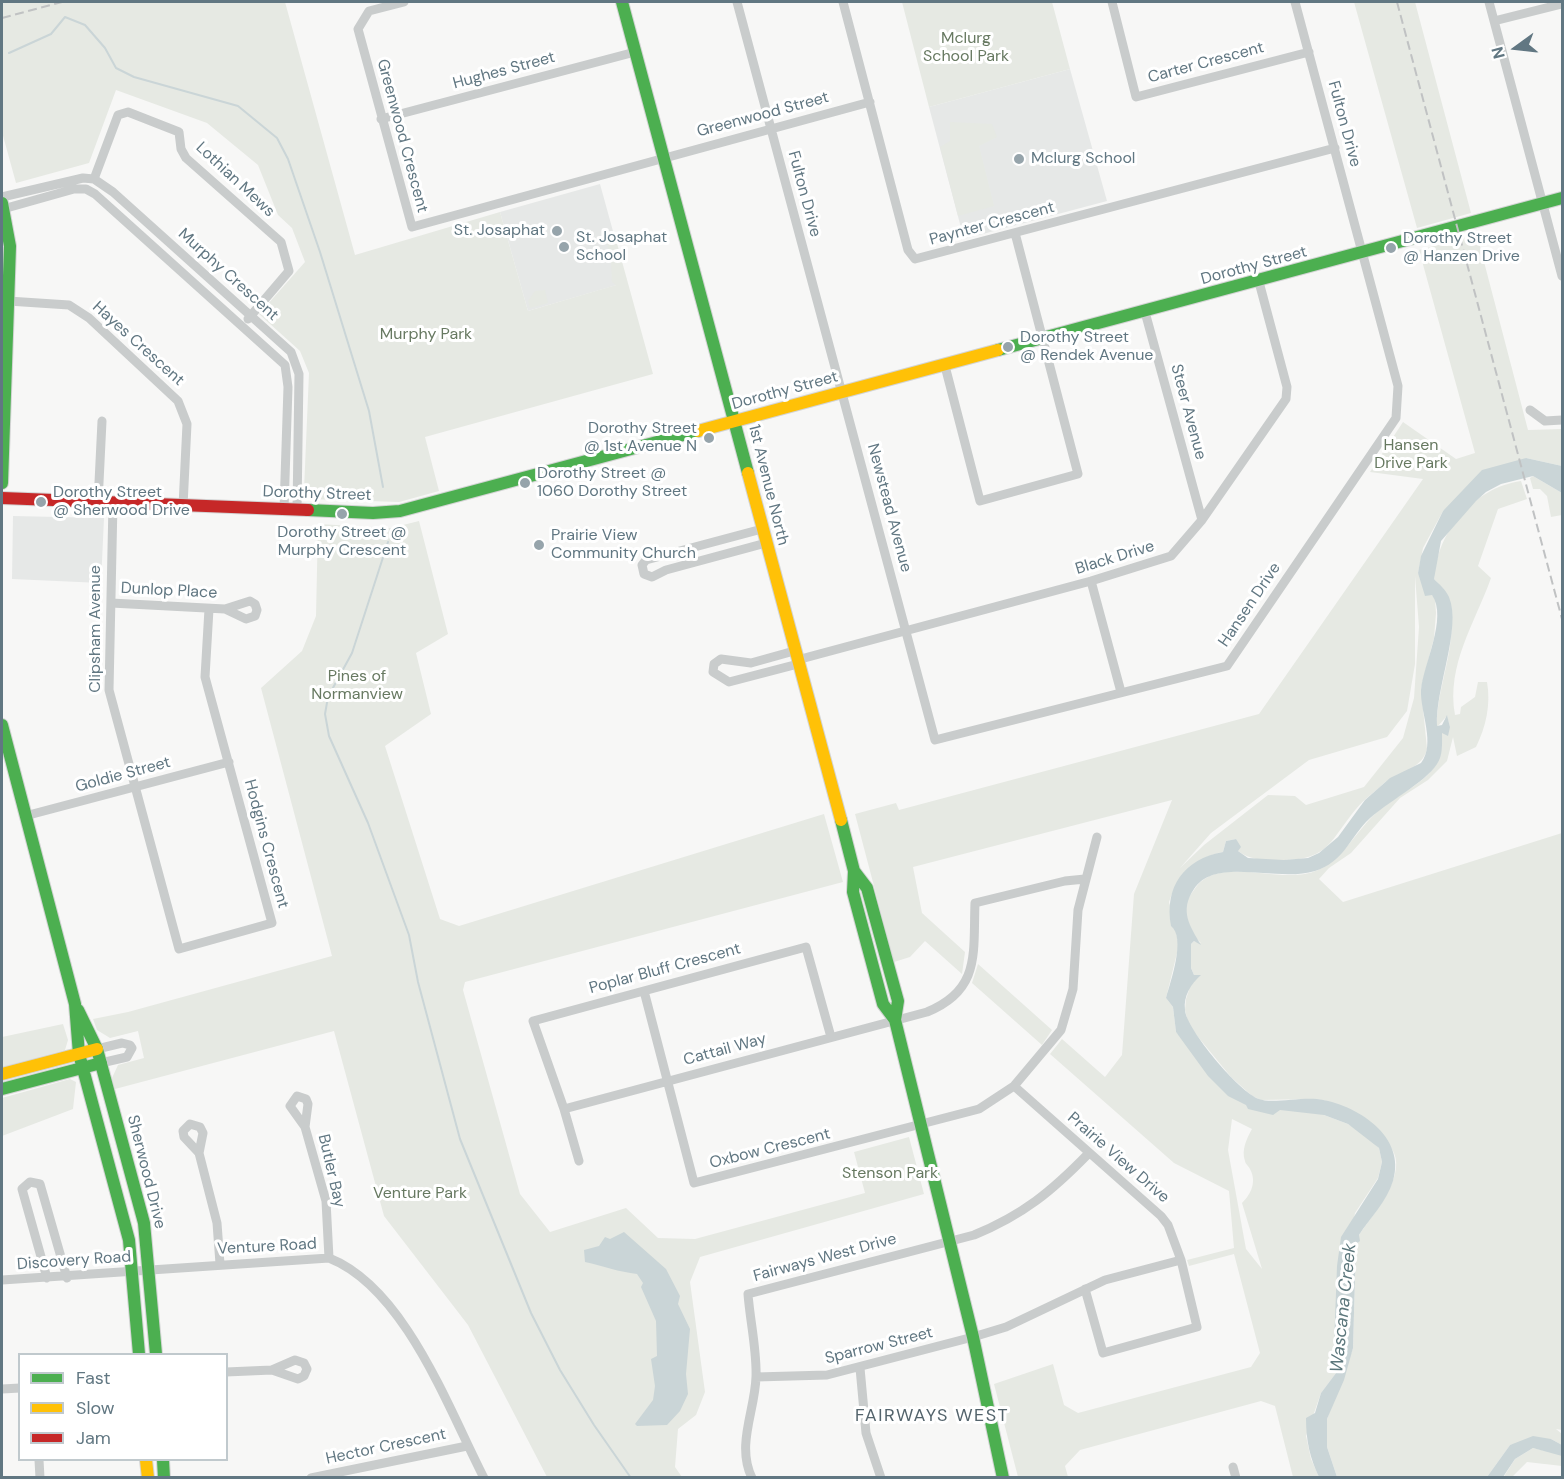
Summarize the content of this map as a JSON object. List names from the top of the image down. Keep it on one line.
{"streets":{"street":["Carter Crescent","Hughes Street","Greenwood Street","Fulton Drive","Greenwood Crescent","Lothian Mews","Paynter Crescent","Dorothy Street","Murphy Crescent","Hayes Crescent","Steer Avenue","1st Avenue North","Newstead Avenue","Black Drive","Dunlop Place","Hansen Drive","Clipsham Avenue","Goldie Street","Hodgins Crescent","Poplar Bluff Crescent","Cattail Way","Oxbow Crescent","Prairie View Drive","Butler Bay","Sherwood Drive","Venture Road","Fairways West Drive","Discovery Road","Sparrow Street","Hector Crescent"]},"crossings":[["Carter Crescent","Fulton Drive"],["Hughes Street","Greenwood Crescent"],["Hughes Street","1st Avenue North"],["Greenwood Street","Fulton Drive"],["Greenwood Street","Greenwood Crescent"],["Greenwood Street","Paynter Crescent"],["Greenwood Street","1st Avenue North"],["Fulton Drive","Paynter Crescent"],["Fulton Drive","Dorothy Street"],["Fulton Drive","Newstead Avenue"],["Fulton Drive","Hansen Drive"],["Greenwood Crescent","1st Avenue North"],["Lothian Mews","Murphy Crescent"],["Dorothy Street","Murphy Crescent"],["Dorothy Street","Hayes Crescent"],["Dorothy Street","Steer Avenue"],["Dorothy Street","1st Avenue North"],["Dorothy Street","Newstead Avenue"],["Dorothy Street","Black Drive"],["Dorothy Street","Hansen Drive"],["Dorothy Street","Clipsham Avenue"],["Steer Avenue","Black Drive"],["1st Avenue North","Black Drive"],["1st Avenue North","Cattail Way"],["1st Avenue North","Oxbow Crescent"],["1st Avenue North","Fairways West Drive"],["1st Avenue North","Sparrow Street"],["Newstead Avenue","Black Drive"],["Newstead Avenue","Hansen Drive"],["Black Drive","Hansen Drive"],["Dunlop Place","Clipsham Avenue"],["Clipsham Avenue","Goldie Street"],["Clipsham Avenue","Hodgins Crescent"],["Goldie Street","Hodgins Crescent"],["Goldie Street","Sherwood Drive"],["Poplar Bluff Crescent","Cattail Way"],["Cattail Way","Oxbow Crescent"],["Butler Bay","Venture Road"],["Sherwood Drive","Venture Road"],["Sherwood Drive","Discovery Road"],["Venture Road","Discovery Road"],["Venture Road","Hector Crescent"],["Fairways West Drive","Sparrow Street"]],"districts":["FAIRWAYS WEST"],"water":["Wascana Creek"],"parks":["Mclurg School Park","Murphy Park","Hansen Drive Park","Pines of Normanview","Stenson Park","Venture Park"],"places":["Mclurg School","St. Josaphat","St. Josaphat School","Dorothy Street @ Hanzen Drive","Dorothy Street @ Rendek Avenue","Dorothy Street @ 1st Avenue N","Dorothy Street @ 1060 Dorothy Street","Dorothy Street @ Sherwood Drive","Dorothy Street @ Murphy Crescent","Prairie View Community Church"],"legend":["Fast","Slow","Jam"],"north":"left"}
